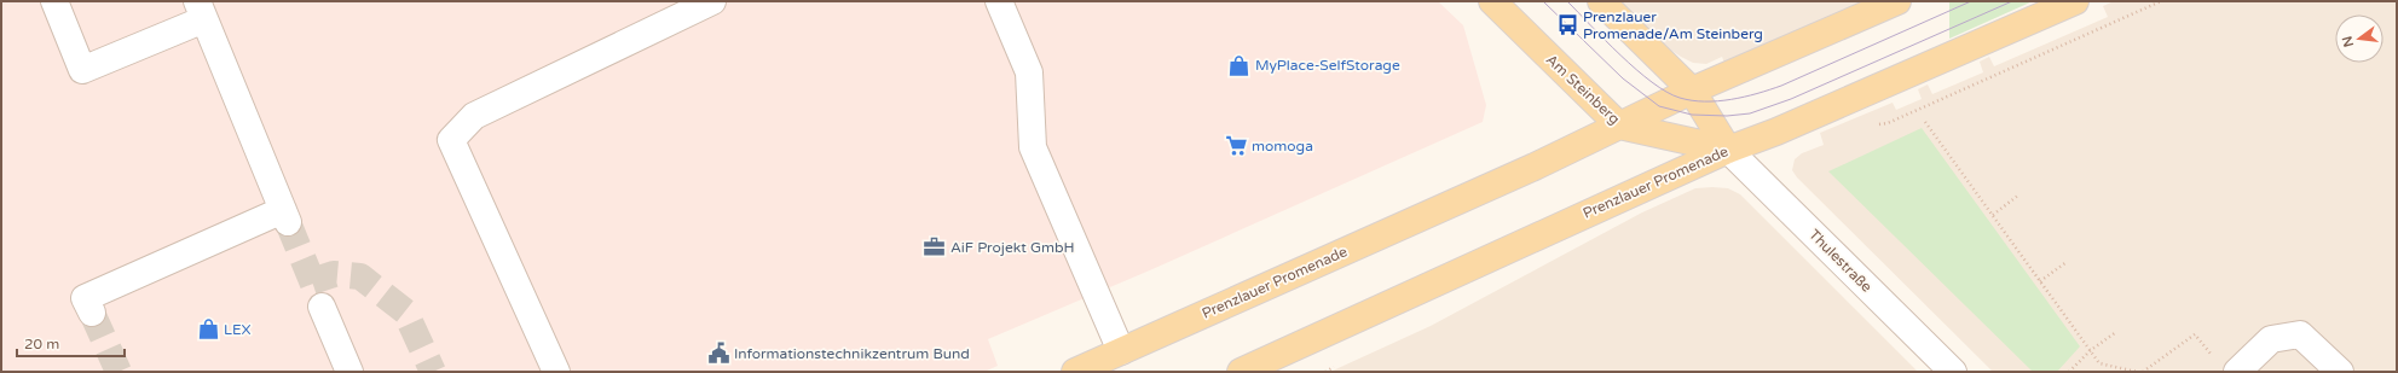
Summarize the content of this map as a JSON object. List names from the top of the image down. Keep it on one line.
{"streets":{"main road":["Am Steinberg","Prenzlauer Promenade"],"street":["Thulestraße"]},"crossings":[["Am Steinberg","Prenzlauer Promenade"],["Am Steinberg","Thulestraße"],["Prenzlauer Promenade","Thulestraße"]],"places":{"bus stop":["Prenzlauer Promenade/Am Steinberg"],"shop":["MyPlace-SelfStorage","LEX"],"supermarket":["momoga"],"office":["AiF Projekt GmbH"],"public building":["Informationstechnikzentrum Bund"]},"scale_bar":"20 m","north":"left"}
